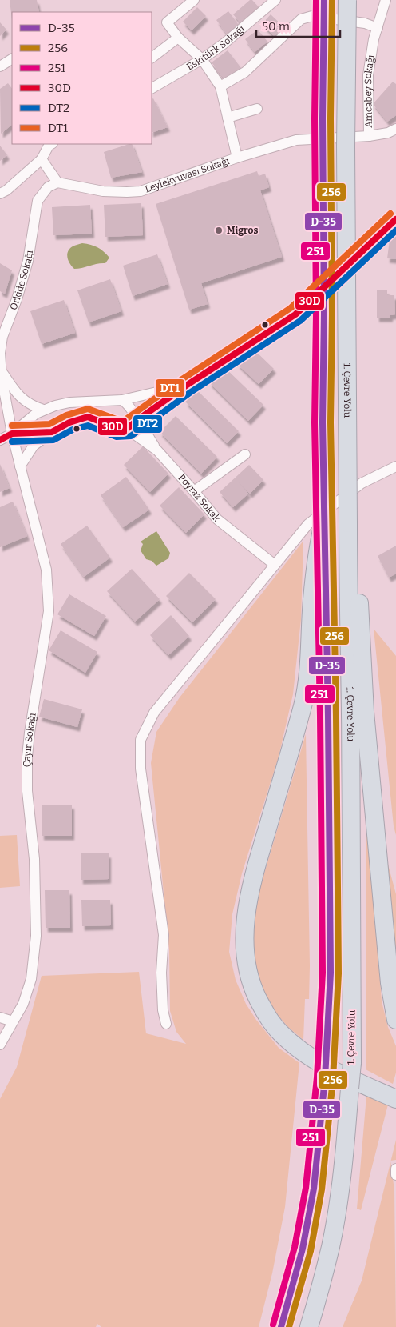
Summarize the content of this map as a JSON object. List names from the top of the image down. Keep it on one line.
{"streets":{"highway":["1. Çevre Yolu"],"street":["Eskitürk Sokağı","Amcabey Sokağı","Leylekyuvası Sokağı","Orkide Sokağı","Poyraz Sokak","Çayır Sokağı"]},"crossings":[["Amcabey Sokağı","Leylekyuvası Sokağı"],["Leylekyuvası Sokağı","Orkide Sokağı"],["Orkide Sokağı","Çayır Sokağı"]],"places":["Migros"],"lines":["transit line D-35","transit line 256","transit line 251","transit line DT1","transit line 30D","transit line DT2"],"legend":["D-35","256","251","30D","DT2","DT1"],"scale_bar":"50 m"}
